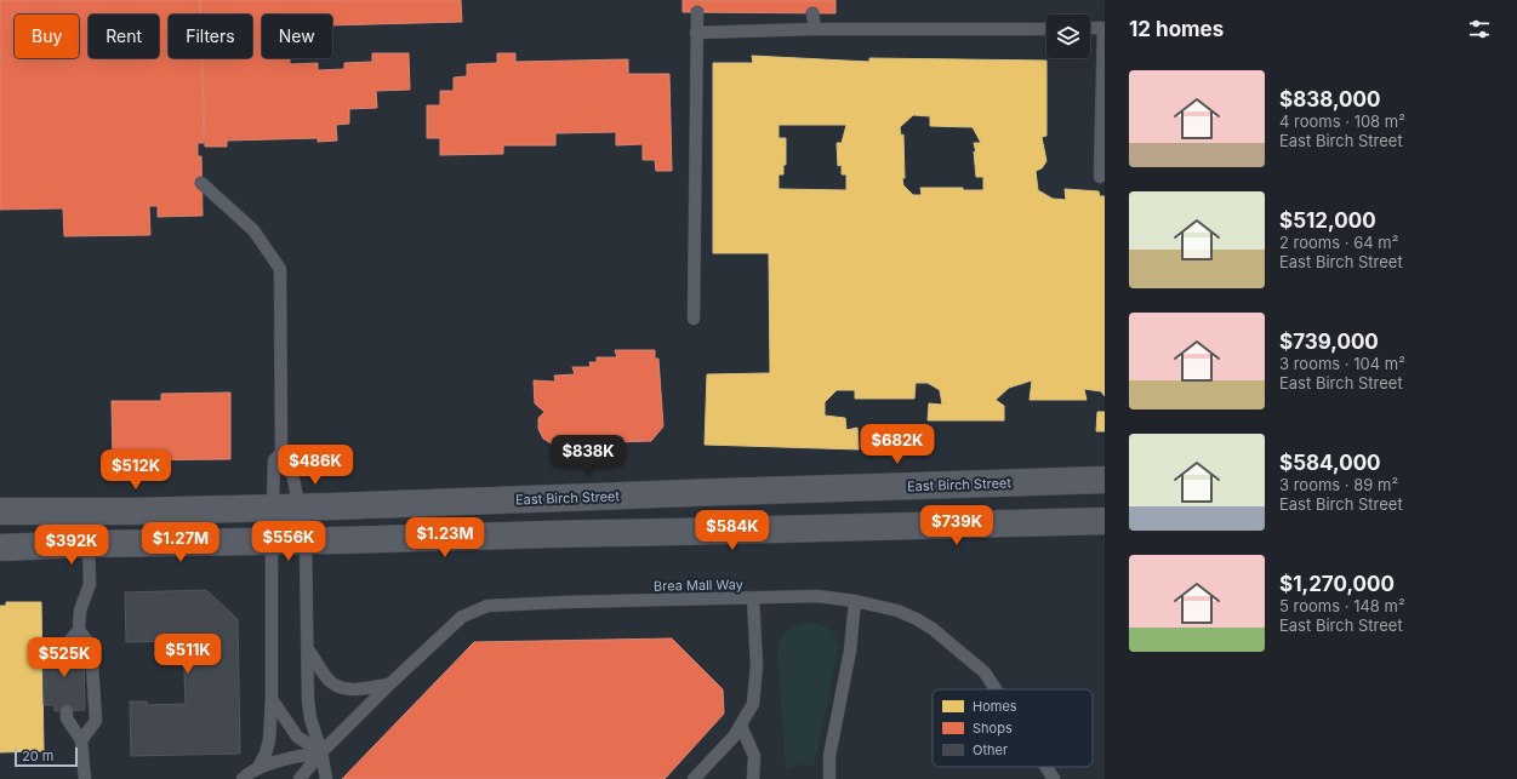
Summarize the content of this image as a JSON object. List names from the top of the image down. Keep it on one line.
{"streets":{"street":["East Birch Street"],"lane":["Brea Mall Way"]},"legend":["Homes","Shops","Other"],"scale_bar":"20 m","page":{"heading":"12 homes","chip":["Buy","Rent","Filters","New"],"list":[{"name":"$838,000","note":"4 rooms · 108 m² · East Birch Street"},{"name":"$512,000","note":"2 rooms · 64 m² · East Birch Street"},{"name":"$739,000","note":"3 rooms · 104 m² · East Birch Street"},{"name":"$584,000","note":"3 rooms · 89 m² · East Birch Street"},{"name":"$1,270,000","note":"5 rooms · 148 m² · East Birch Street"}],"price":["$682K","$838K","$486K","$512K","$739K","$584K","$1.23M","$556K","$1.27M","$392K","$511K","$525K"],"scale":"20 m"}}
